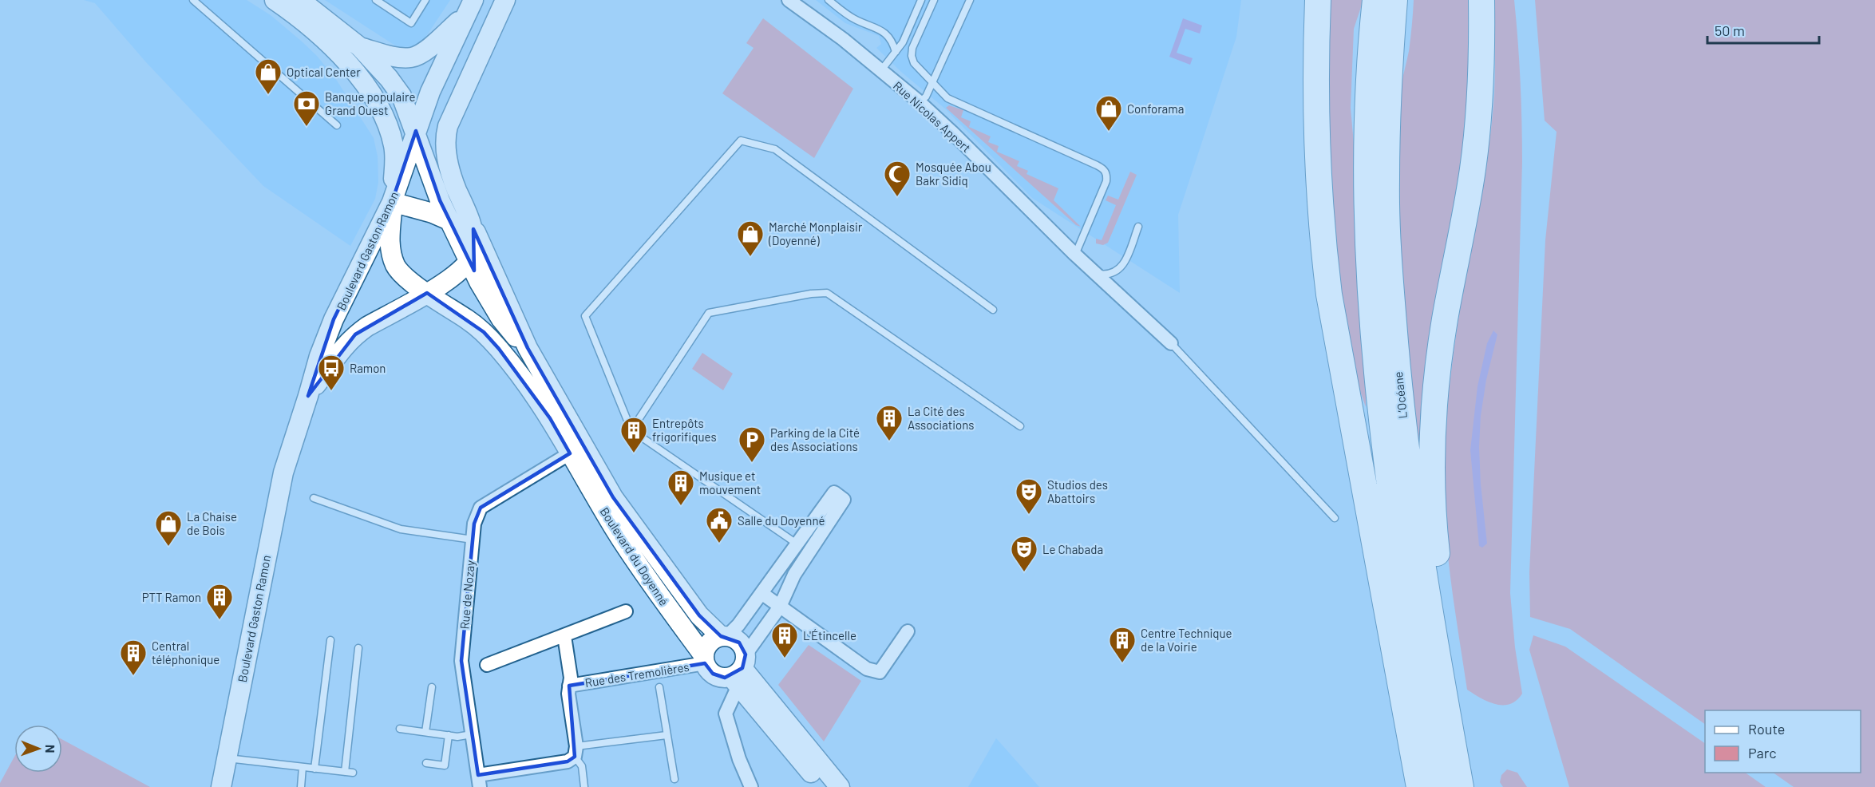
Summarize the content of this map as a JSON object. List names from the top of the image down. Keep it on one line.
{"streets":{"highway":["L’Océane"],"main road":["Boulevard Gaston Ramon","Boulevard du Doyenné"],"street":["Rue Nicolas Appert","Rue de Nozay","Rue des Tremolières"]},"crossings":[["Boulevard Gaston Ramon","Boulevard du Doyenné"],["Boulevard du Doyenné","Rue de Nozay"],["Boulevard du Doyenné","Rue des Tremolières"]],"places":{"shop":["Optical Center","Conforama","Marché Monplaisir (Doyenné)","La Chaise de Bois"],"bank":["Banque populaire Grand Ouest"],"mosque":["Mosquée Abou Bakr Sidiq"],"bus stop":["Ramon"],"building":["La Cité des Associations","Entrepôts frigorifiques","Musique et mouvement","PTT Ramon","L'Étincelle","Centre Technique de la Voirie","Central téléphonique"],"parking":["Parking de la Cité des Associations"],"theatre":["Studios des Abattoirs","Le Chabada"],"public building":["Salle du Doyenné"]},"legend":["Route","Parc"],"scale_bar":"50 m","north":"right"}
